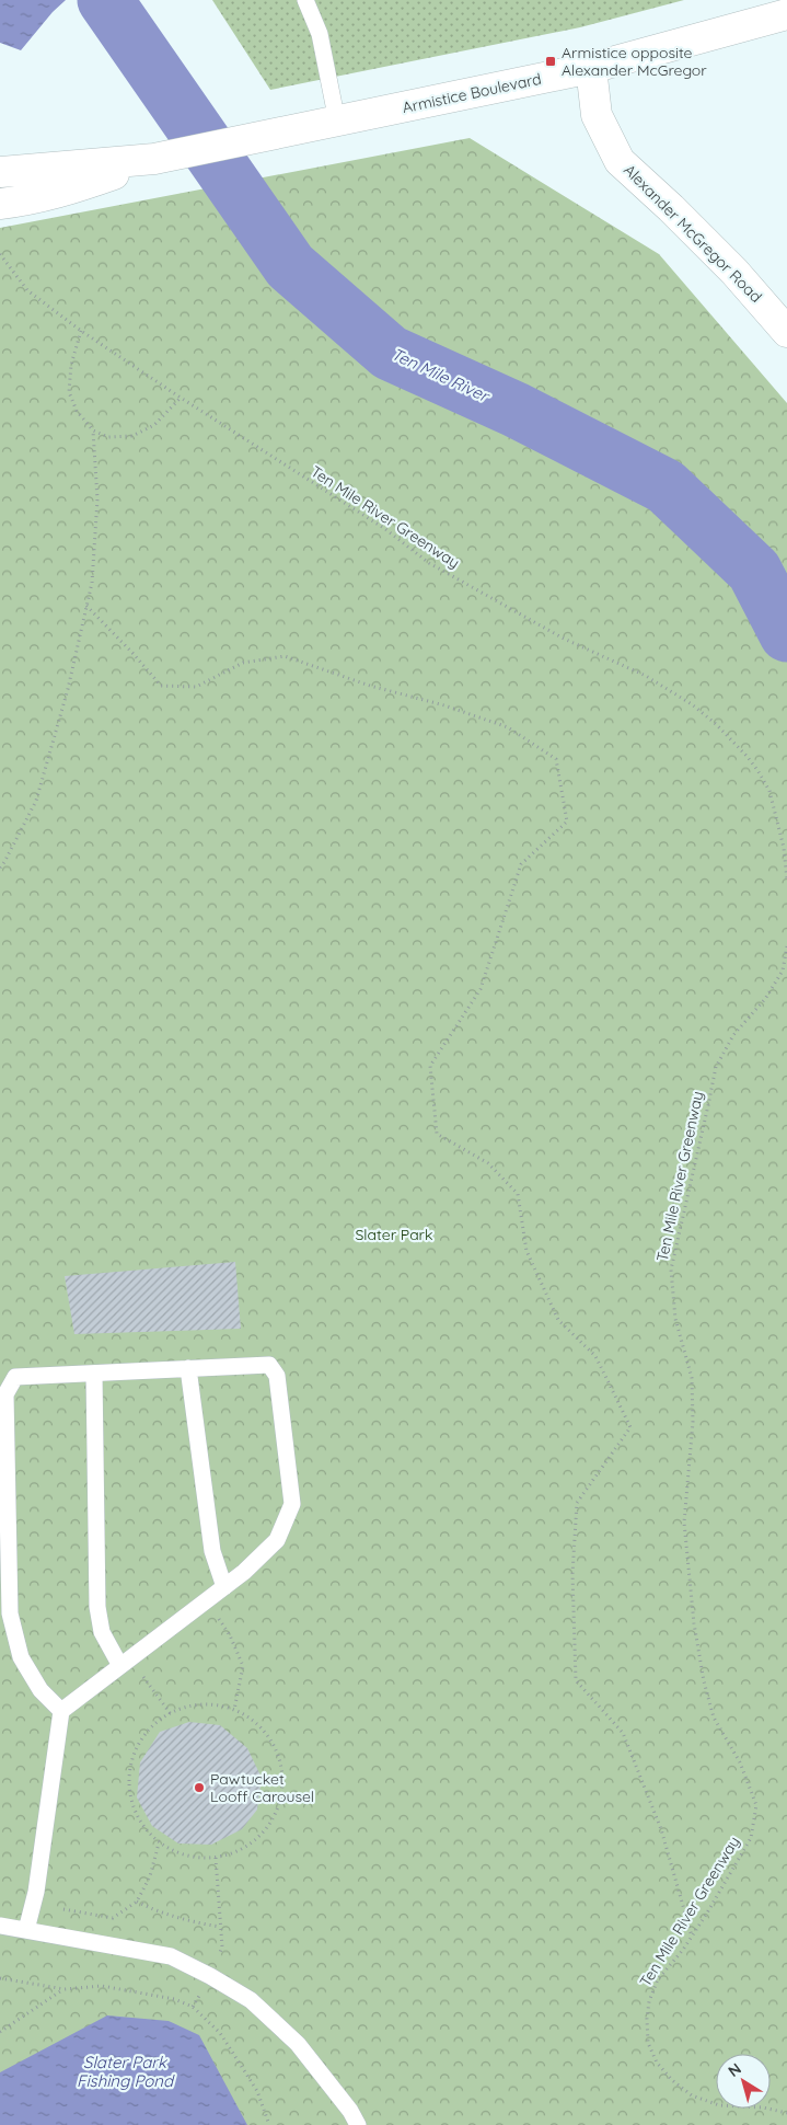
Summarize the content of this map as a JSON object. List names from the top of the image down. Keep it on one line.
{"streets":{"main road":["Armistice Boulevard","Alexander McGregor Road"],"path":["Ten Mile River Greenway"]},"crossings":[["Armistice Boulevard","Alexander McGregor Road"]],"water":["Ten Mile River","Slater Park Fishing Pond"],"parks":["Slater Park"],"places":{"transit":["Armistice opposite Alexander McGregor"],"other":["Pawtucket Looff Carousel"]},"north":"top left"}
